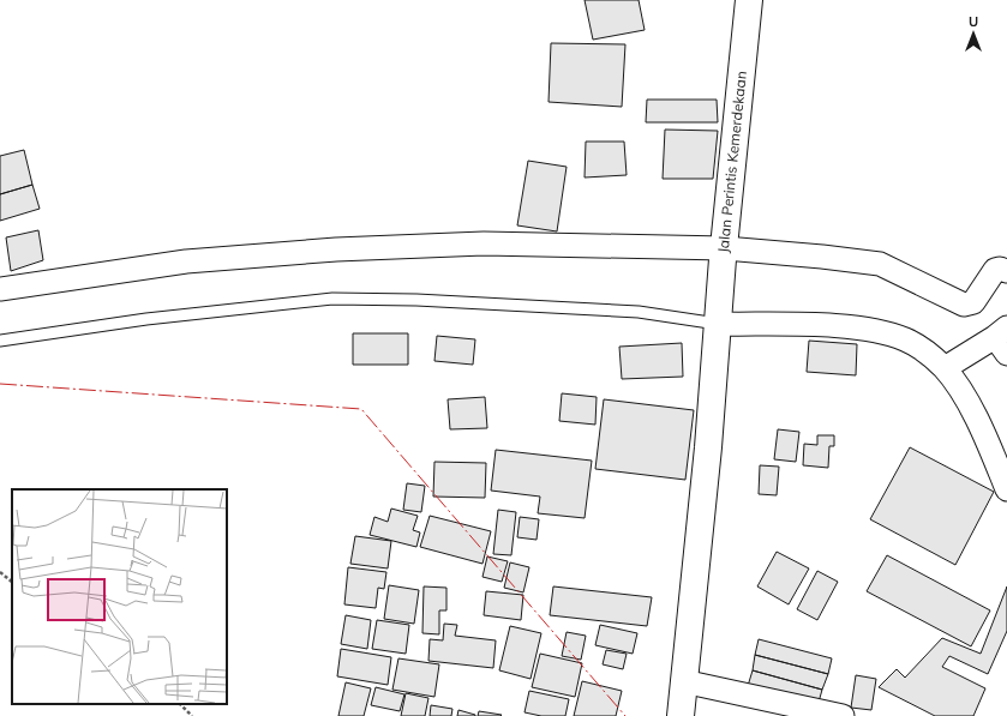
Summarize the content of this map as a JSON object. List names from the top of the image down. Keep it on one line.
{"streets":{"main road":["Jalan Perintis Kemerdekaan"]},"north":"top"}
